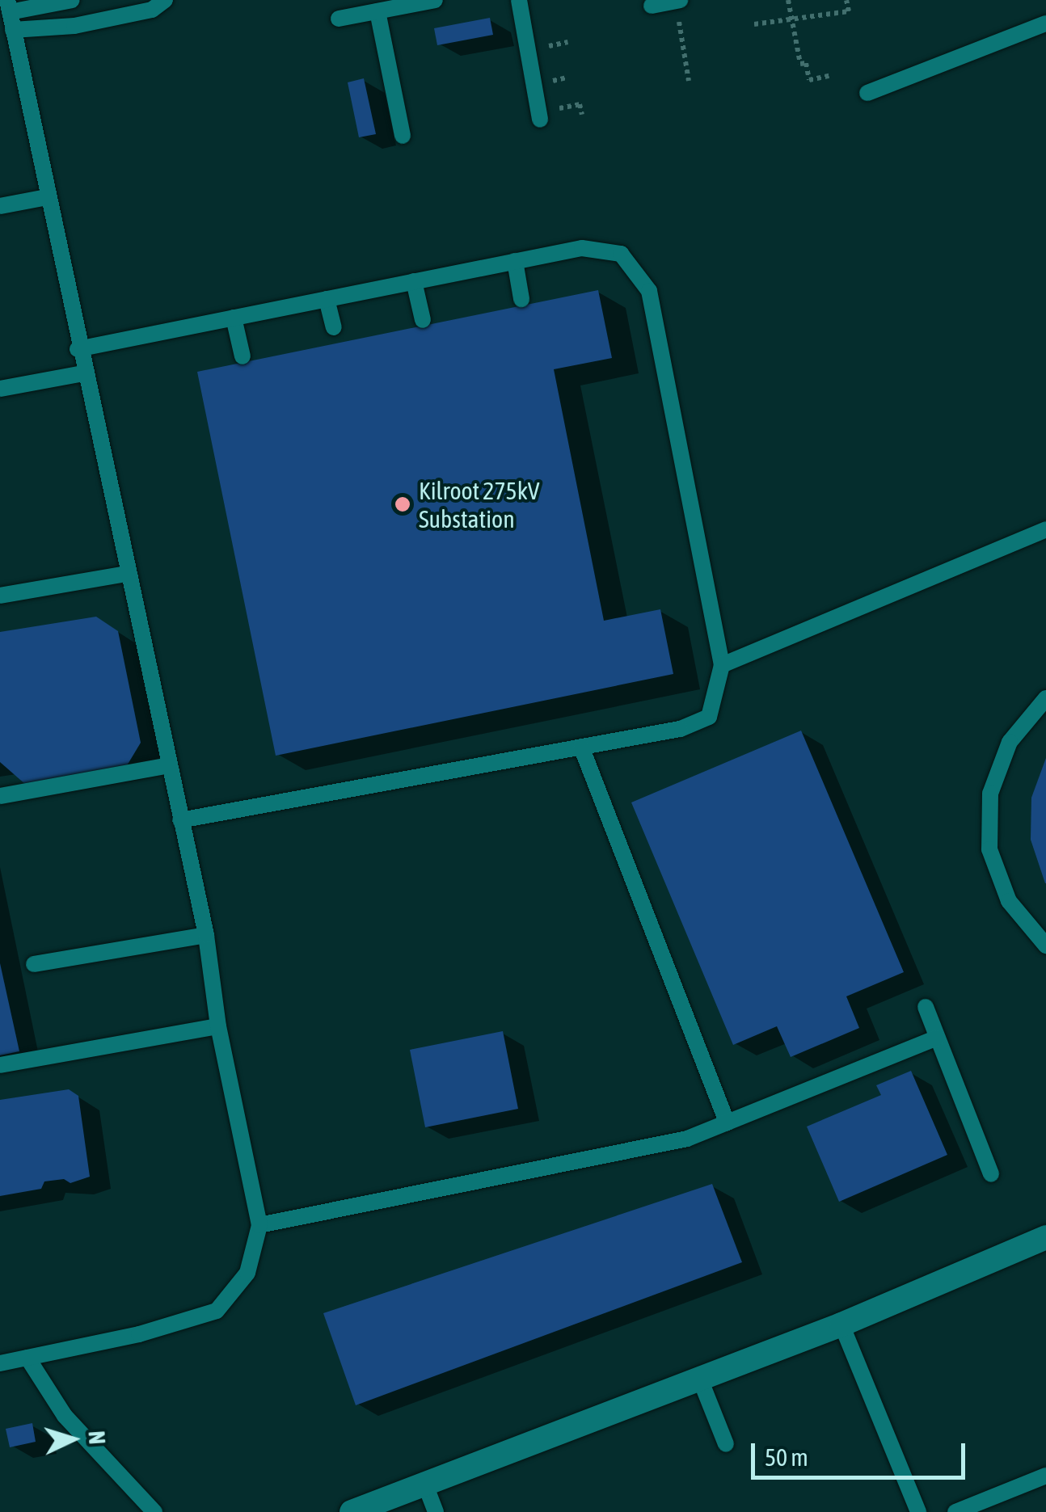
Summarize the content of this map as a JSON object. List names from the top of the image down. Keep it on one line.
{"places":["Kilroot 275kV Substation"],"scale_bar":"50 m","north":"right"}
